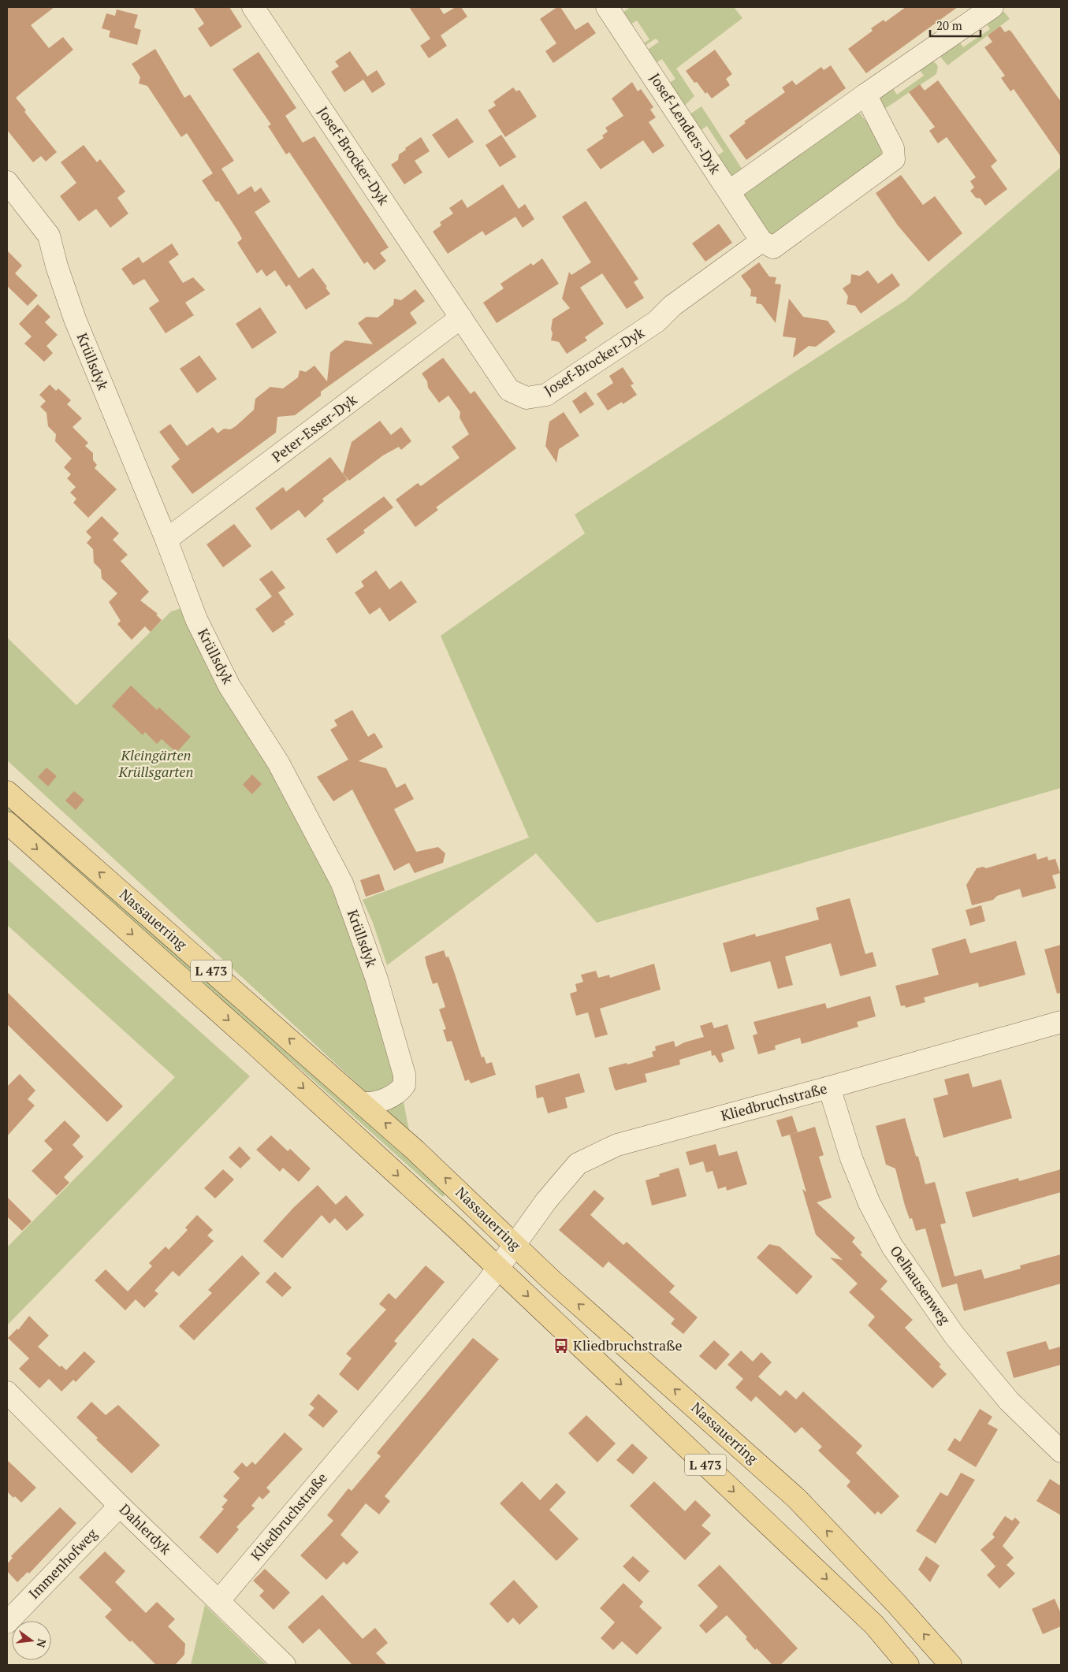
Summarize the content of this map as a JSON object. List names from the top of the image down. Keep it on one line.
{"streets":{"main road":["Nassauerring","L 473"],"street":["Josef-Lenders-Dyk","Josef-Brocker-Dyk","Krüllsdyk","Peter-Esser-Dyk","Kliedbruchstraße","Oelhausenweg","Dahlerdyk","Immenhofweg"]},"crossings":[["Josef-Lenders-Dyk","Josef-Brocker-Dyk"],["Josef-Brocker-Dyk","Peter-Esser-Dyk"],["Krüllsdyk","Peter-Esser-Dyk"],["Krüllsdyk","Nassauerring"],["Nassauerring","Kliedbruchstraße"],["Kliedbruchstraße","Oelhausenweg"],["Kliedbruchstraße","Dahlerdyk"],["Dahlerdyk","Immenhofweg"]],"parks":["Kleingärten Krüllsgarten"],"places":{"bus stop":["Kliedbruchstraße"]},"scale_bar":"20 m","north":"right"}
